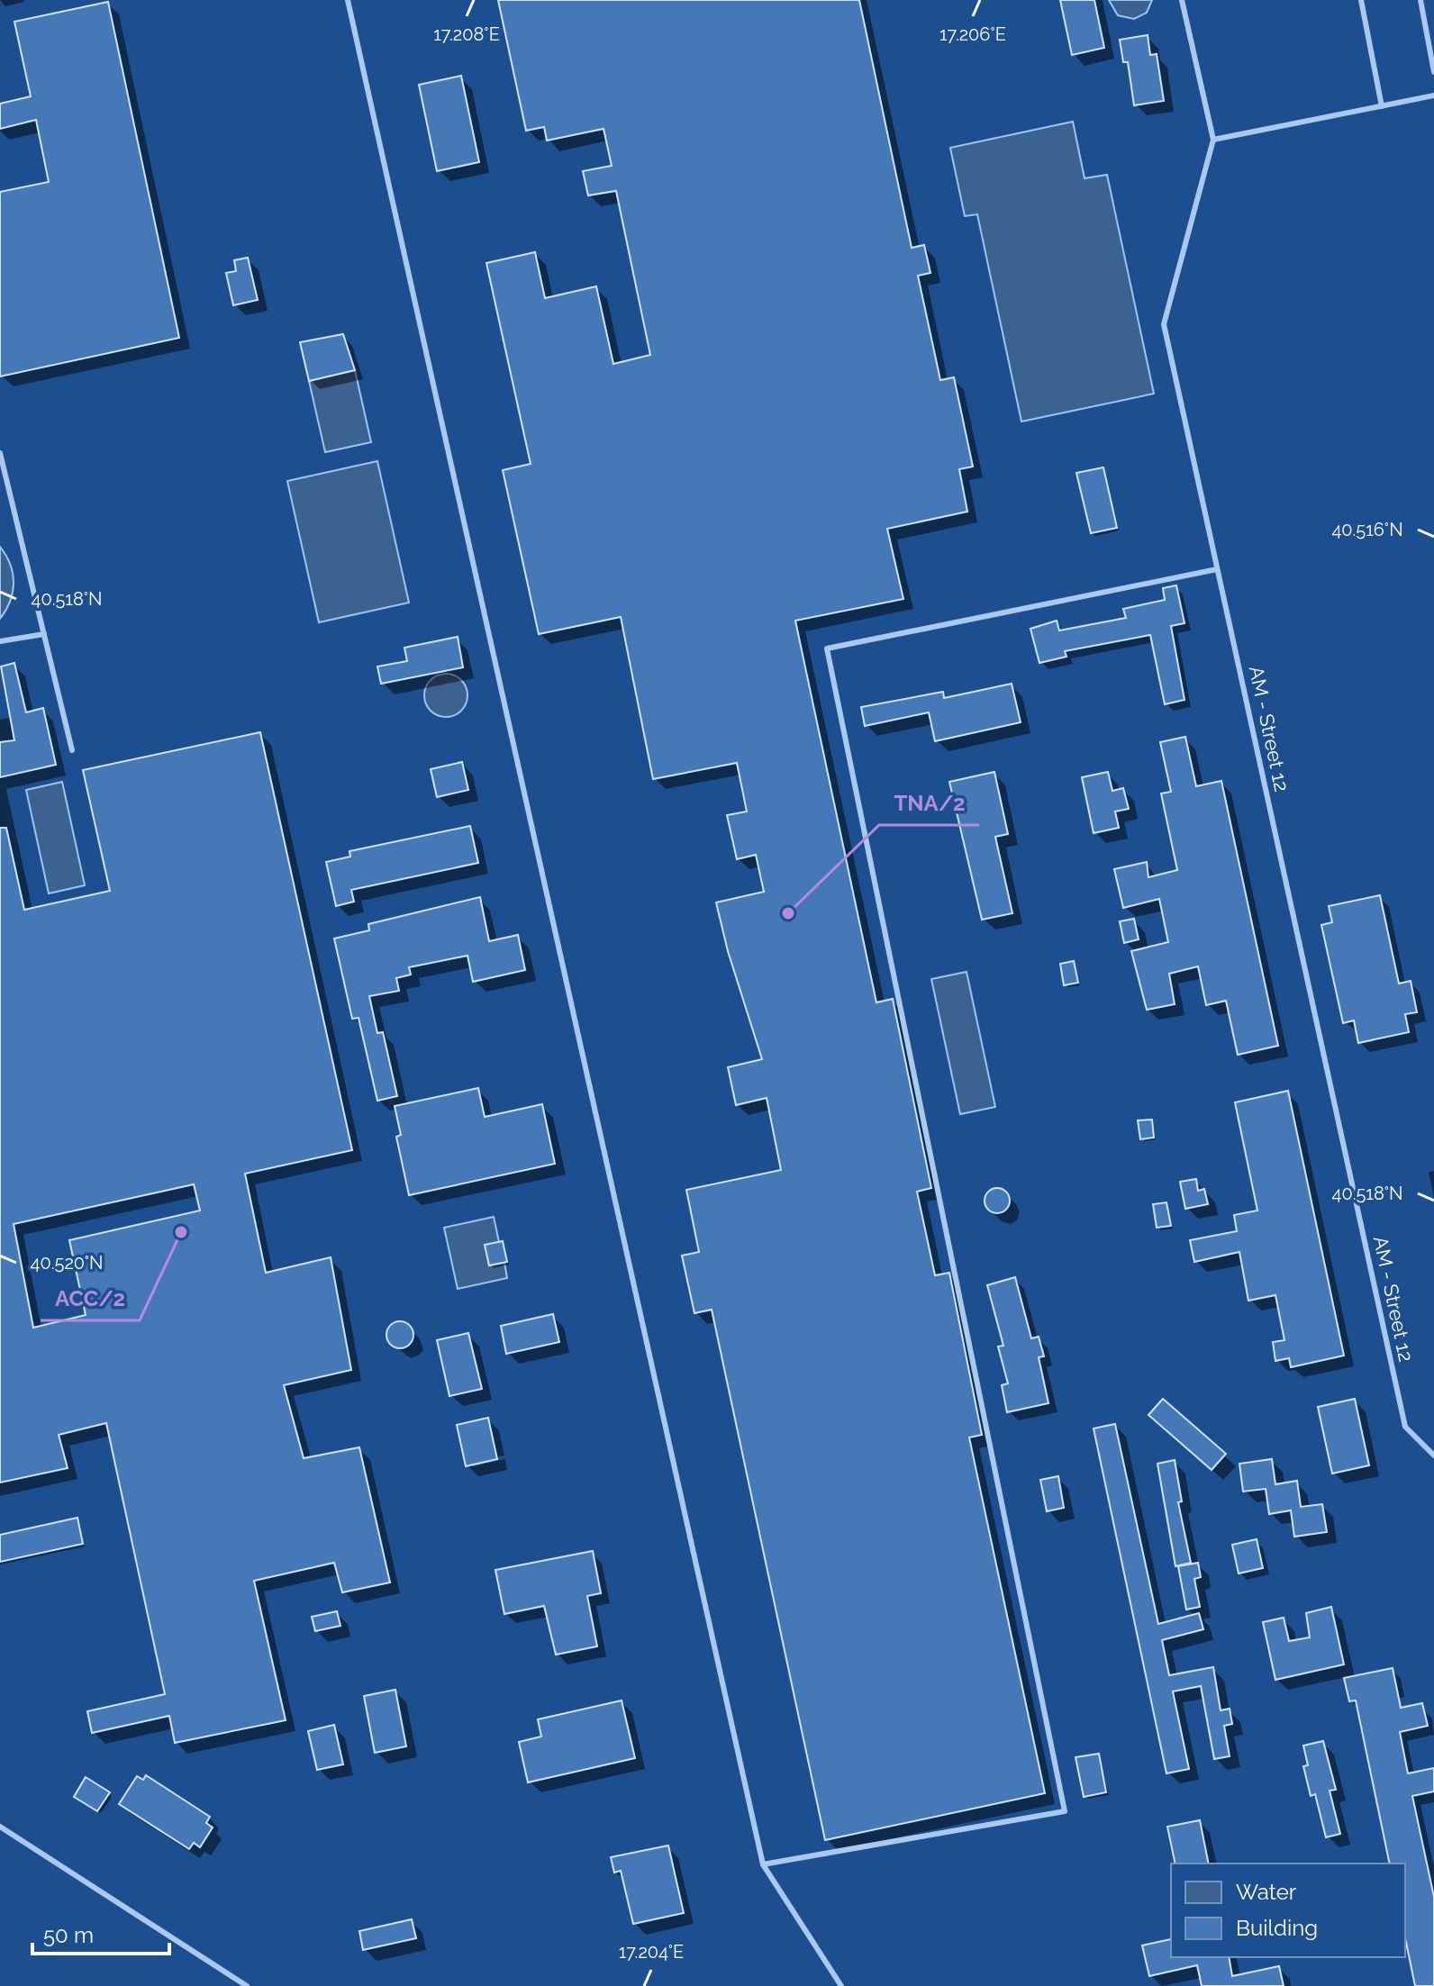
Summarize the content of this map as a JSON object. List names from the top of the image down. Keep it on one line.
{"streets":{"lane":["AM - Street 12"]},"places":["TNA/2","ACC/2"],"legend":["Water","Building"],"scale_bar":"50 m","coordinates":["17.206°E","17.208°E","40.516°N","40.518°N","40.520°N","17.204°E"]}
